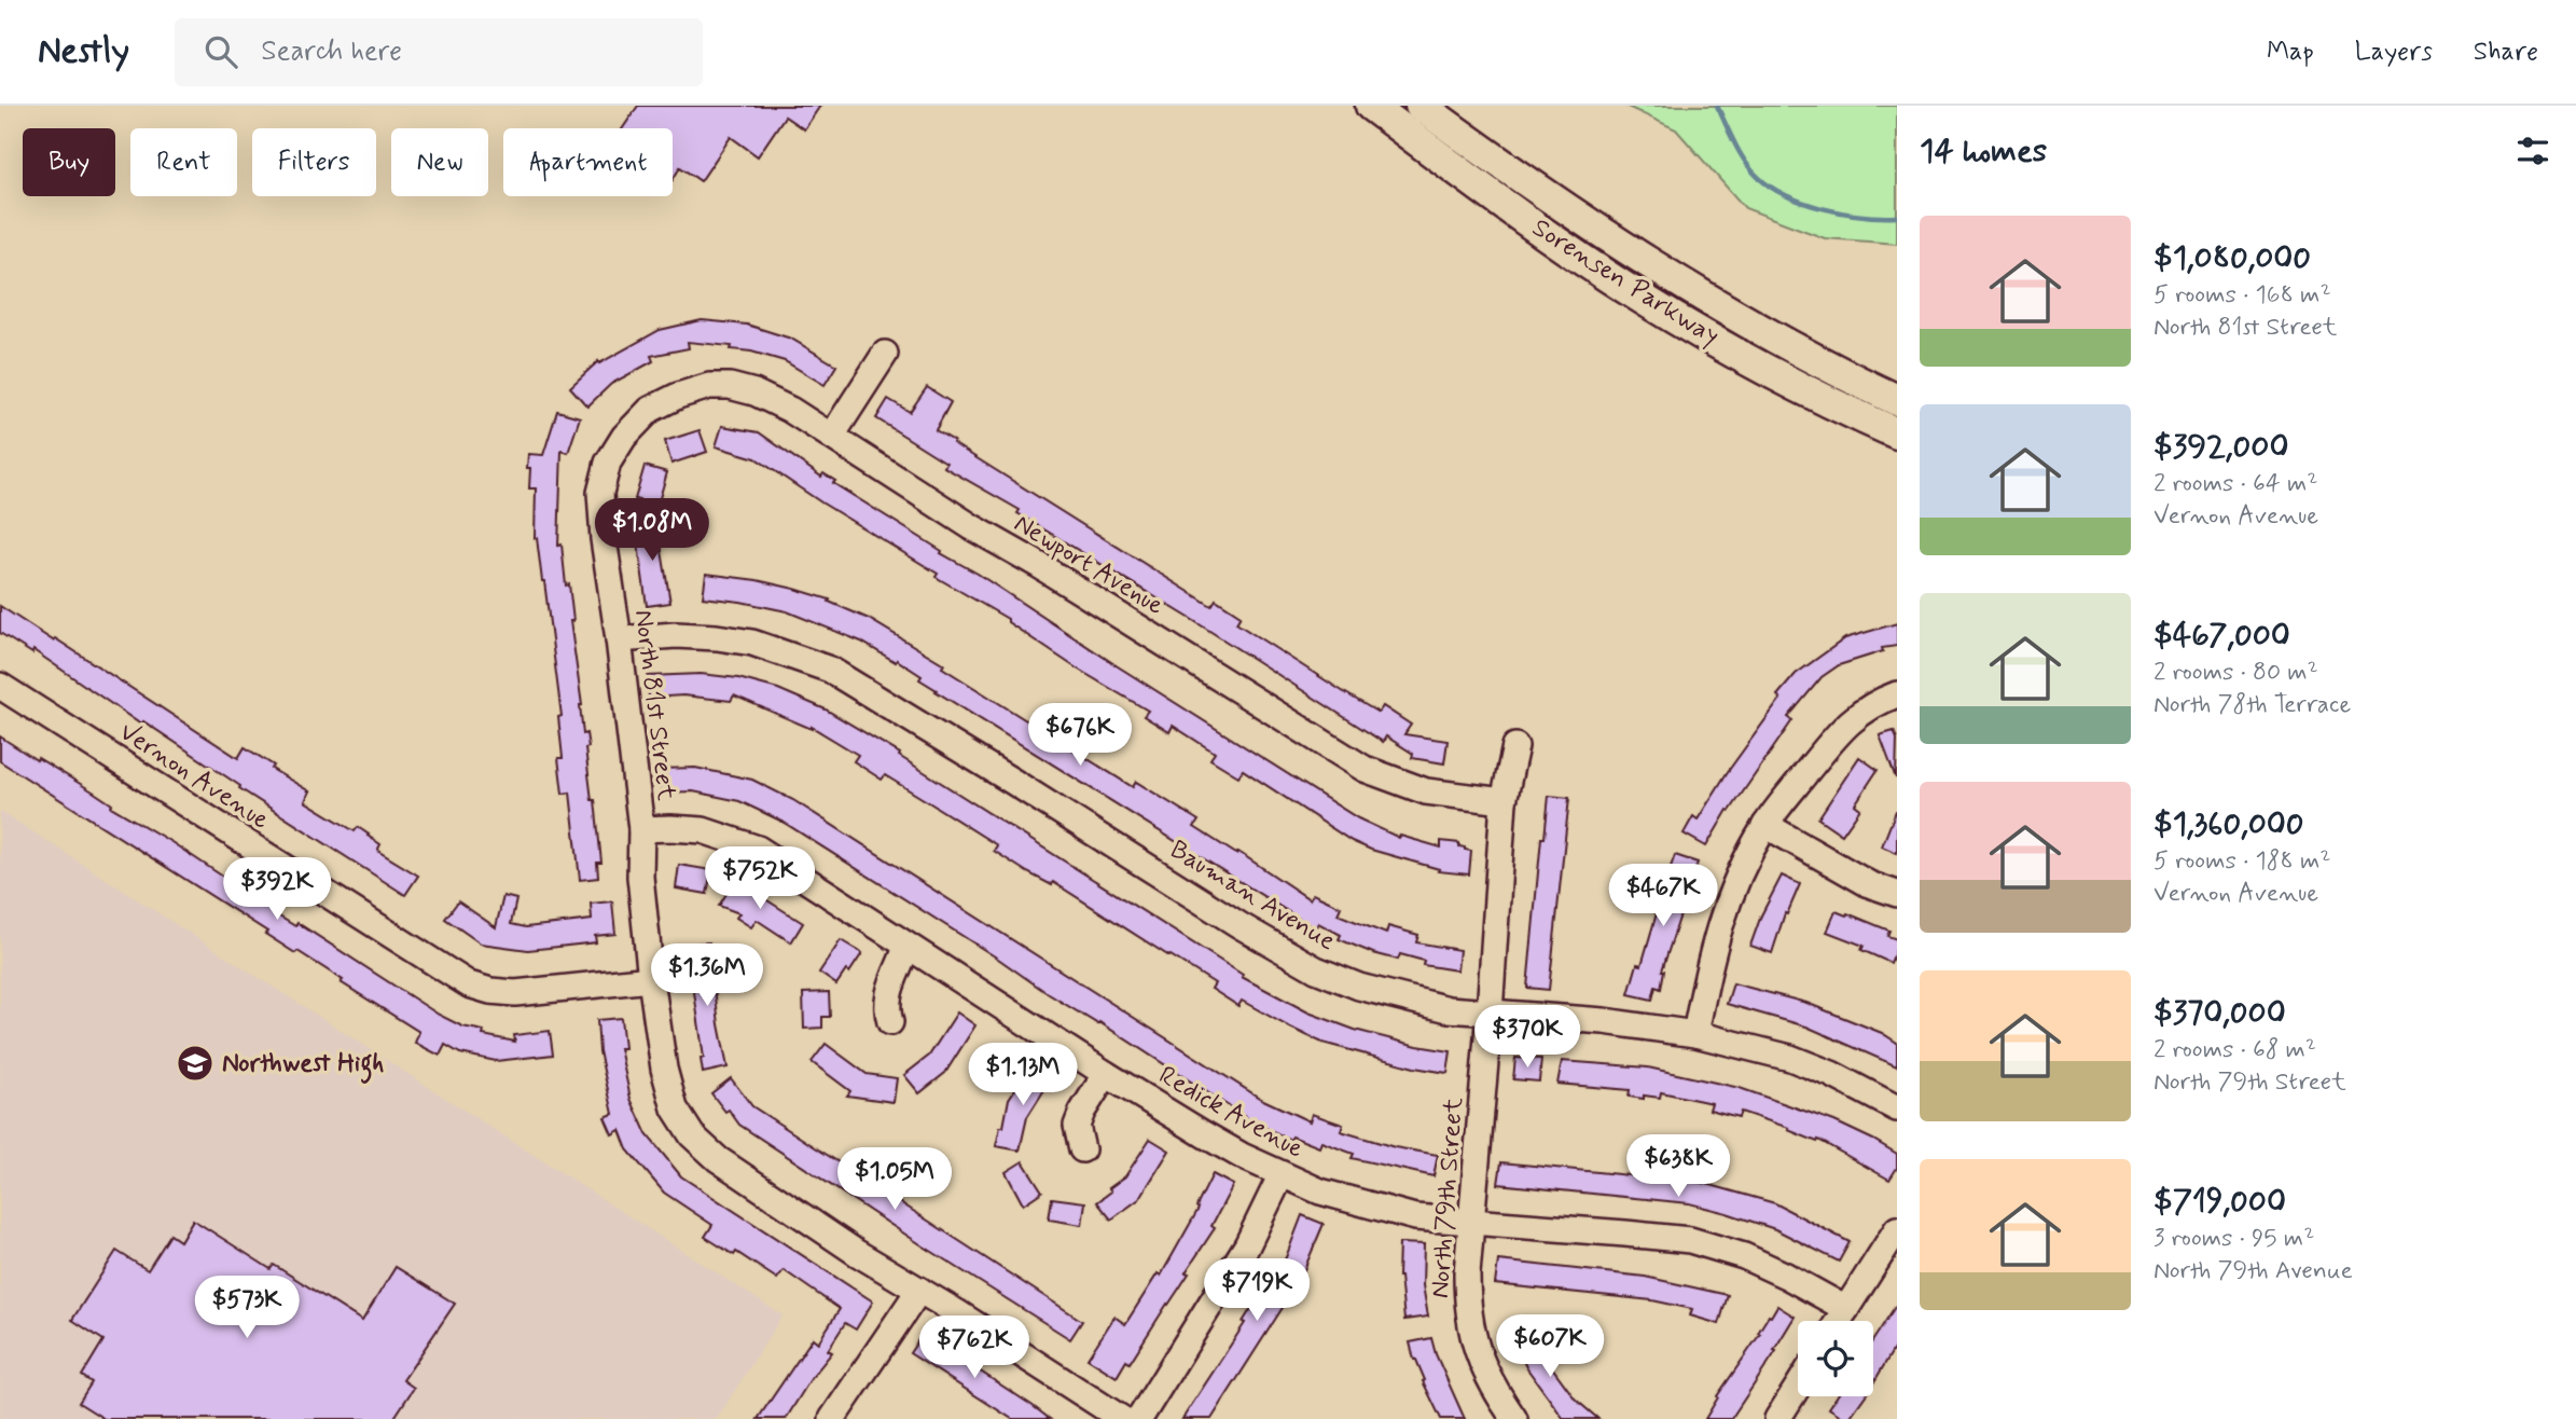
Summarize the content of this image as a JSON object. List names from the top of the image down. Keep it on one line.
{"streets":{"main road":["Sorensen Parkway"],"street":["Newport Avenue","North 81st Street","Vernon Avenue","Bauman Avenue","Redick Avenue","North 79th Street"]},"crossings":[["Newport Avenue","North 81st Street"],["Newport Avenue","North 79th Street"],["North 81st Street","Vernon Avenue"],["North 81st Street","Bauman Avenue"],["North 81st Street","Redick Avenue"],["Bauman Avenue","North 79th Street"],["Redick Avenue","North 79th Street"]],"places":{"school or university":["Northwest High"]},"page":{"header":"Nestly","search":"Search here","nav":["Map","Layers","Share"],"heading":"14 homes","chip":["Buy","Rent","Filters","New","Apartment"],"list":[{"name":"$1,080,000","note":"5 rooms · 168 m² · North 81st Street"},{"name":"$392,000","note":"2 rooms · 64 m² · Vernon Avenue"},{"name":"$467,000","note":"2 rooms · 80 m² · North 78th Terrace"},{"name":"$1,360,000","note":"5 rooms · 188 m² · Vernon Avenue"},{"name":"$370,000","note":"2 rooms · 68 m² · North 79th Street"},{"name":"$719,000","note":"3 rooms · 95 m² · North 79th Avenue"}],"price":["$1.08M","$676K","$752K","$392K","$467K","$1.36M","$370K","$1.13M","$638K","$1.05M","$719K","$573K","$607K","$762K"]}}
